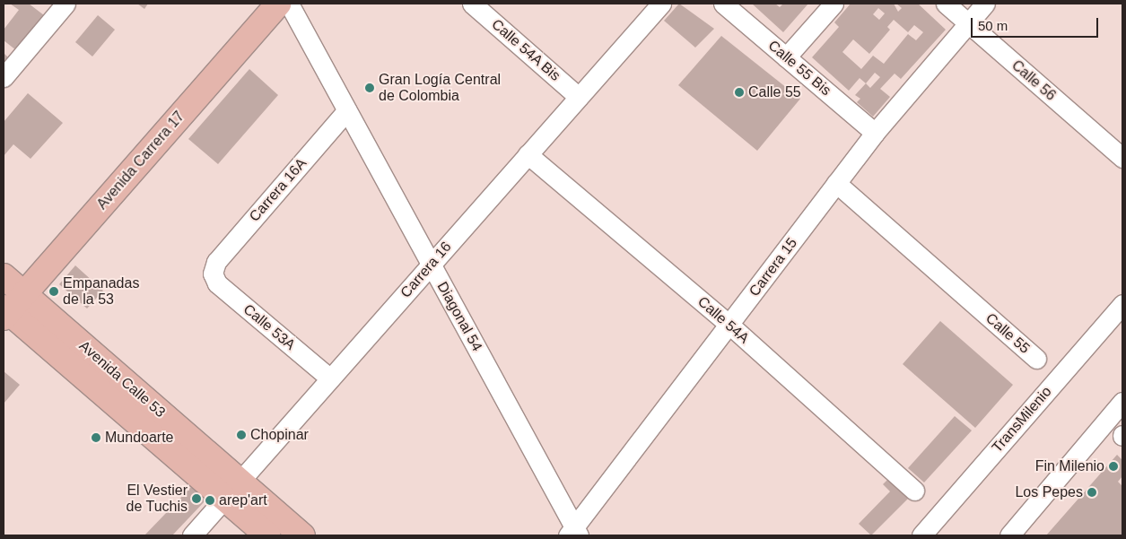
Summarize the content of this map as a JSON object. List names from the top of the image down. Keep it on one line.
{"streets":{"main road":["Avenida Carrera 17","Avenida Calle 53"],"street":["Calle 54A Bis","Calle 55 Bis","Calle 56","Carrera 16A","Carrera 15","Carrera 16","Diagonal 54","Calle 54A","Calle 53A","Calle 55","TransMilenio"]},"crossings":[["Calle 54A Bis","Carrera 16"],["Calle 55 Bis","Carrera 15"],["Calle 56","Carrera 15"],["Avenida Carrera 17","Avenida Calle 53"],["Carrera 16A","Diagonal 54"],["Carrera 16A","Calle 53A"],["Carrera 15","Diagonal 54"],["Carrera 15","Calle 54A"],["Carrera 15","Calle 55"],["Carrera 16","Diagonal 54"],["Carrera 16","Calle 54A"],["Carrera 16","Calle 53A"],["Carrera 16","Avenida Calle 53"]],"places":["Gran Logía Central de Colombia","Calle 55","Empanadas de la 53","Chopinar","Mundoarte","Fin Milenio","Los Pepes","El Vestier de Tuchis","arep'art"],"scale_bar":"50 m"}
